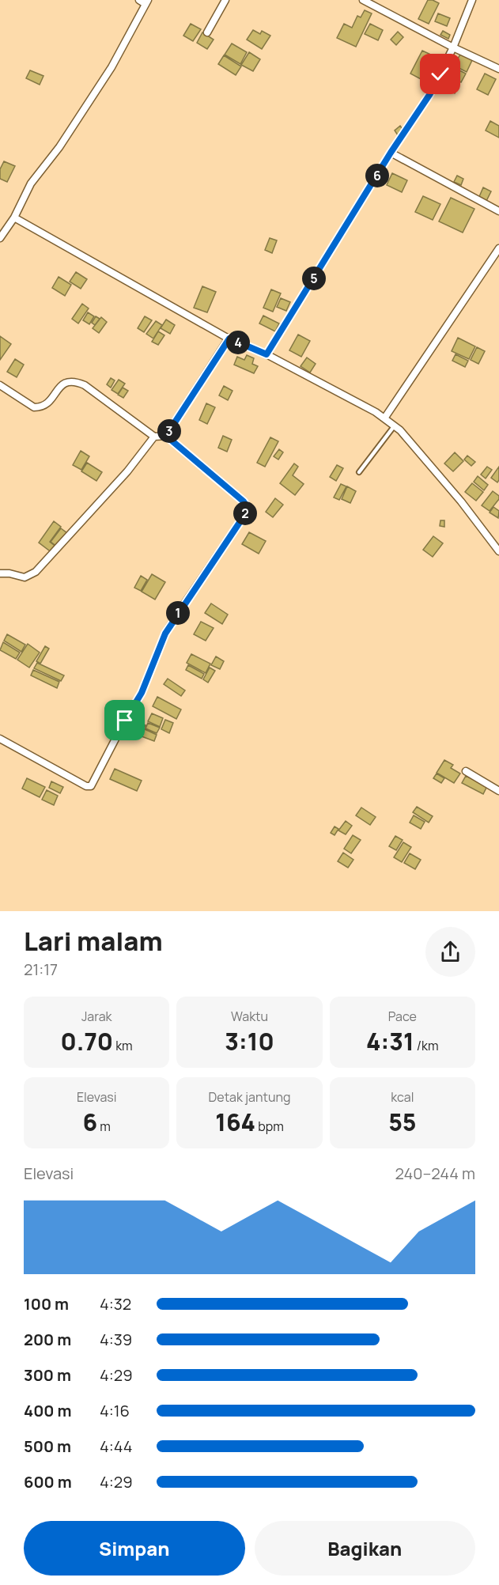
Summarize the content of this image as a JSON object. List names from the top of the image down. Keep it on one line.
{"page":{"pins":["6","5","4","3","2","1"],"heading":["Lari malam","21:17"],"stats":[["Jarak","0.70 km"],["Waktu","3:10"],["Pace","4:31 /km"],["Elevasi","6 m"],["Detak jantung","164 bpm"],["kcal","55"]],"chart":["Elevasi","240–244 m"],"list":[{"name":"100 m","note":"4:32"},{"name":"200 m","note":"4:39"},{"name":"300 m","note":"4:29"},{"name":"400 m","note":"4:16"},{"name":"500 m","note":"4:44"},{"name":"600 m","note":"4:29"}],"buttons":["Simpan","Bagikan"]}}
